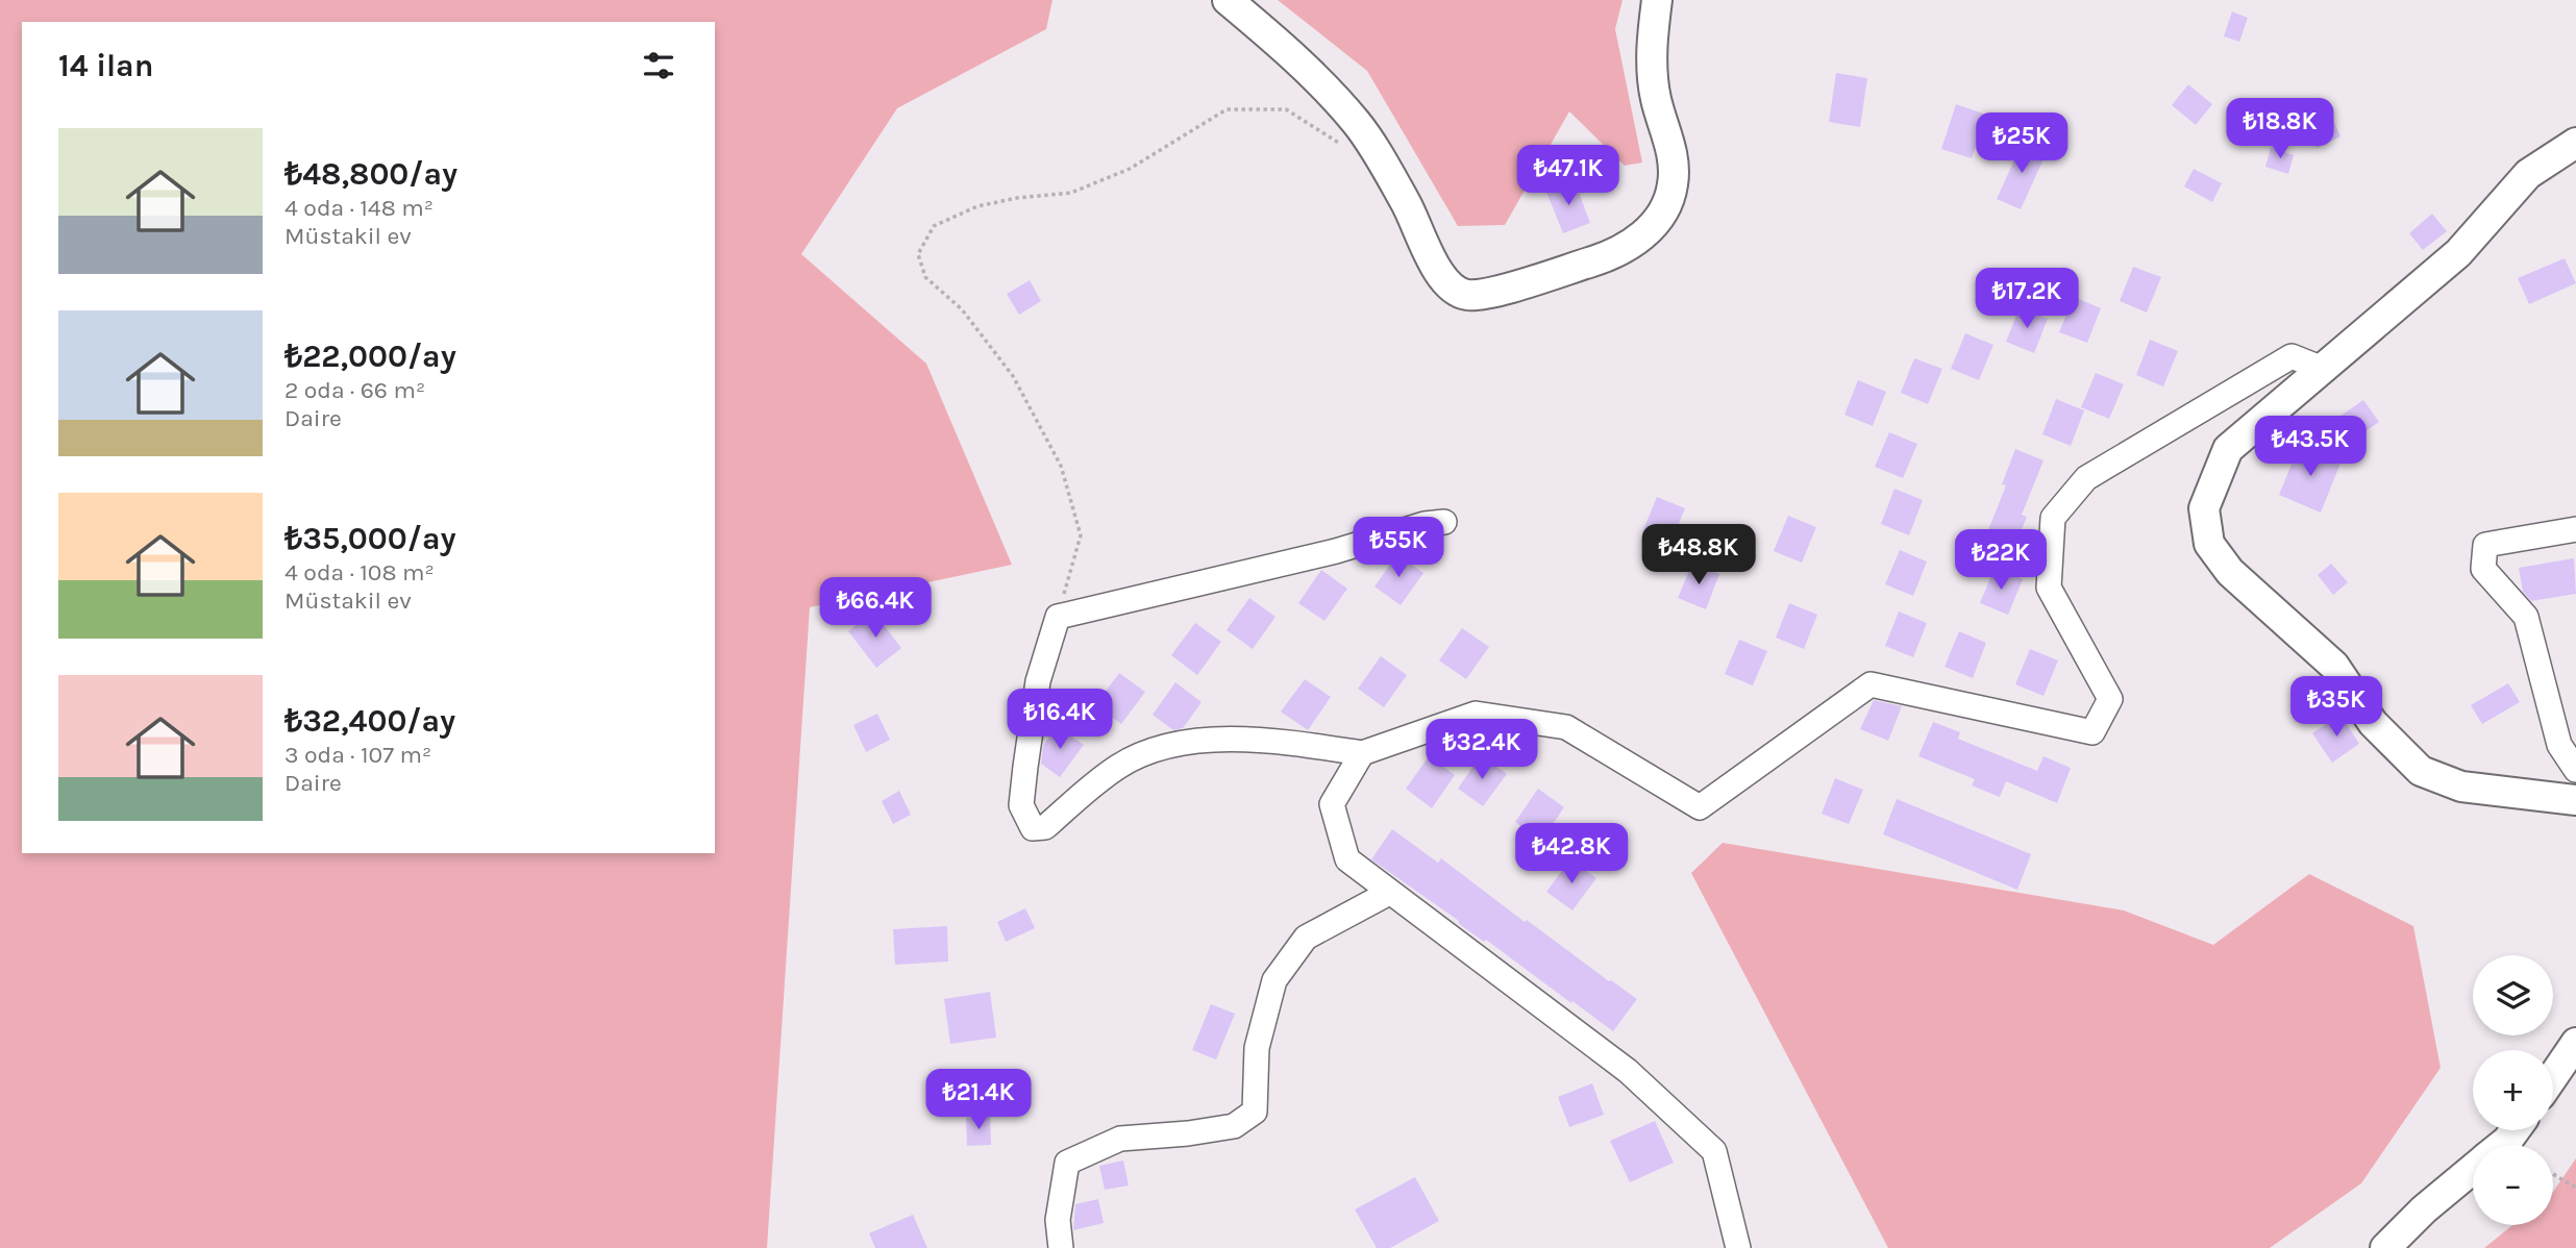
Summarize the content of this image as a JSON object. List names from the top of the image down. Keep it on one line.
{"page":{"heading":"14 ilan","price":["₺18.8K","₺25K","₺47.1K","₺17.2K","₺43.5K","₺55K","₺48.8K","₺22K","₺66.4K","₺35K","₺16.4K","₺32.4K","₺42.8K","₺21.4K"],"list":[{"name":"₺48,800/ay","note":"4 oda · 148 m² · Müstakil ev"},{"name":"₺22,000/ay","note":"2 oda · 66 m² · Daire"},{"name":"₺35,000/ay","note":"4 oda · 108 m² · Müstakil ev"},{"name":"₺32,400/ay","note":"3 oda · 107 m² · Daire"}],"map_buttons":["+","−"]}}
